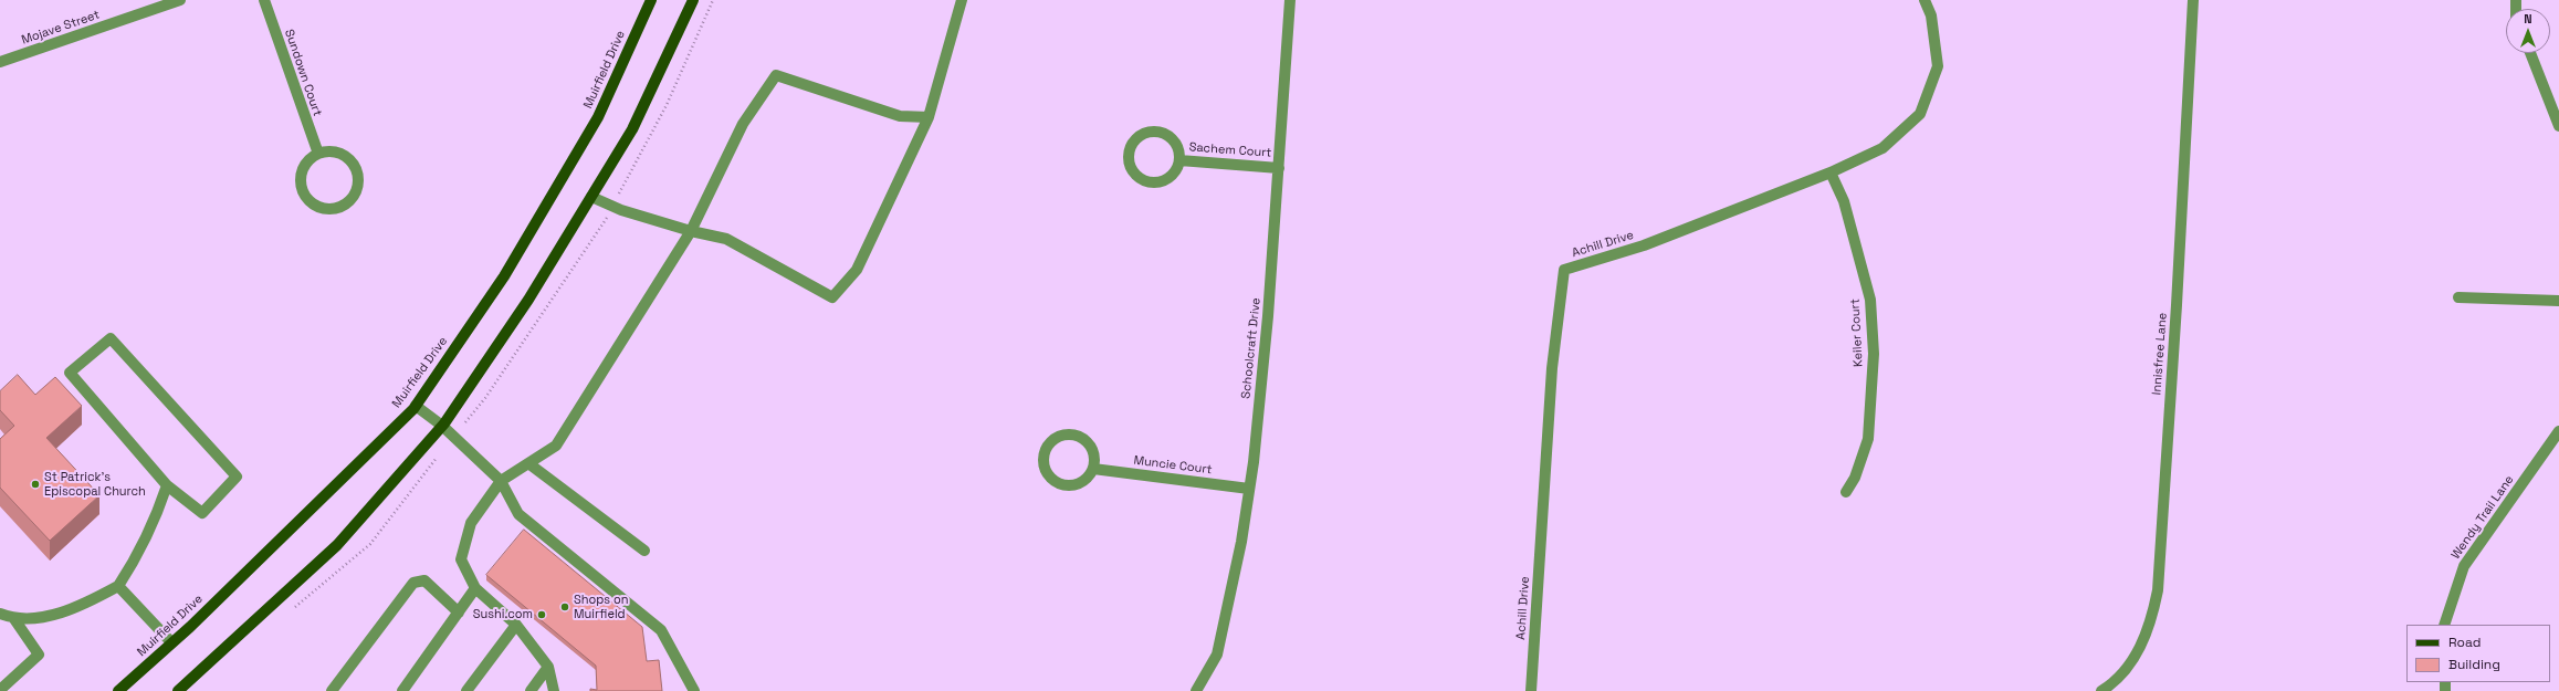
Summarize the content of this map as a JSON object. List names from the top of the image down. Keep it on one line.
{"streets":{"main road":["Muirfield Drive"],"street":["Mojave Street","Sundown Court","Sachem Court","Achill Drive","Keiler Court","Schoolcraft Drive","Innisfree Lane","Muncie Court","Wendy Trail Lane"]},"crossings":[["Sachem Court","Schoolcraft Drive"],["Achill Drive","Keiler Court"],["Schoolcraft Drive","Muncie Court"]],"places":["St Patrick's Episcopal Church","Shops on Muirfield","Sushi.com"],"legend":["Road","Building"],"north":"top"}
